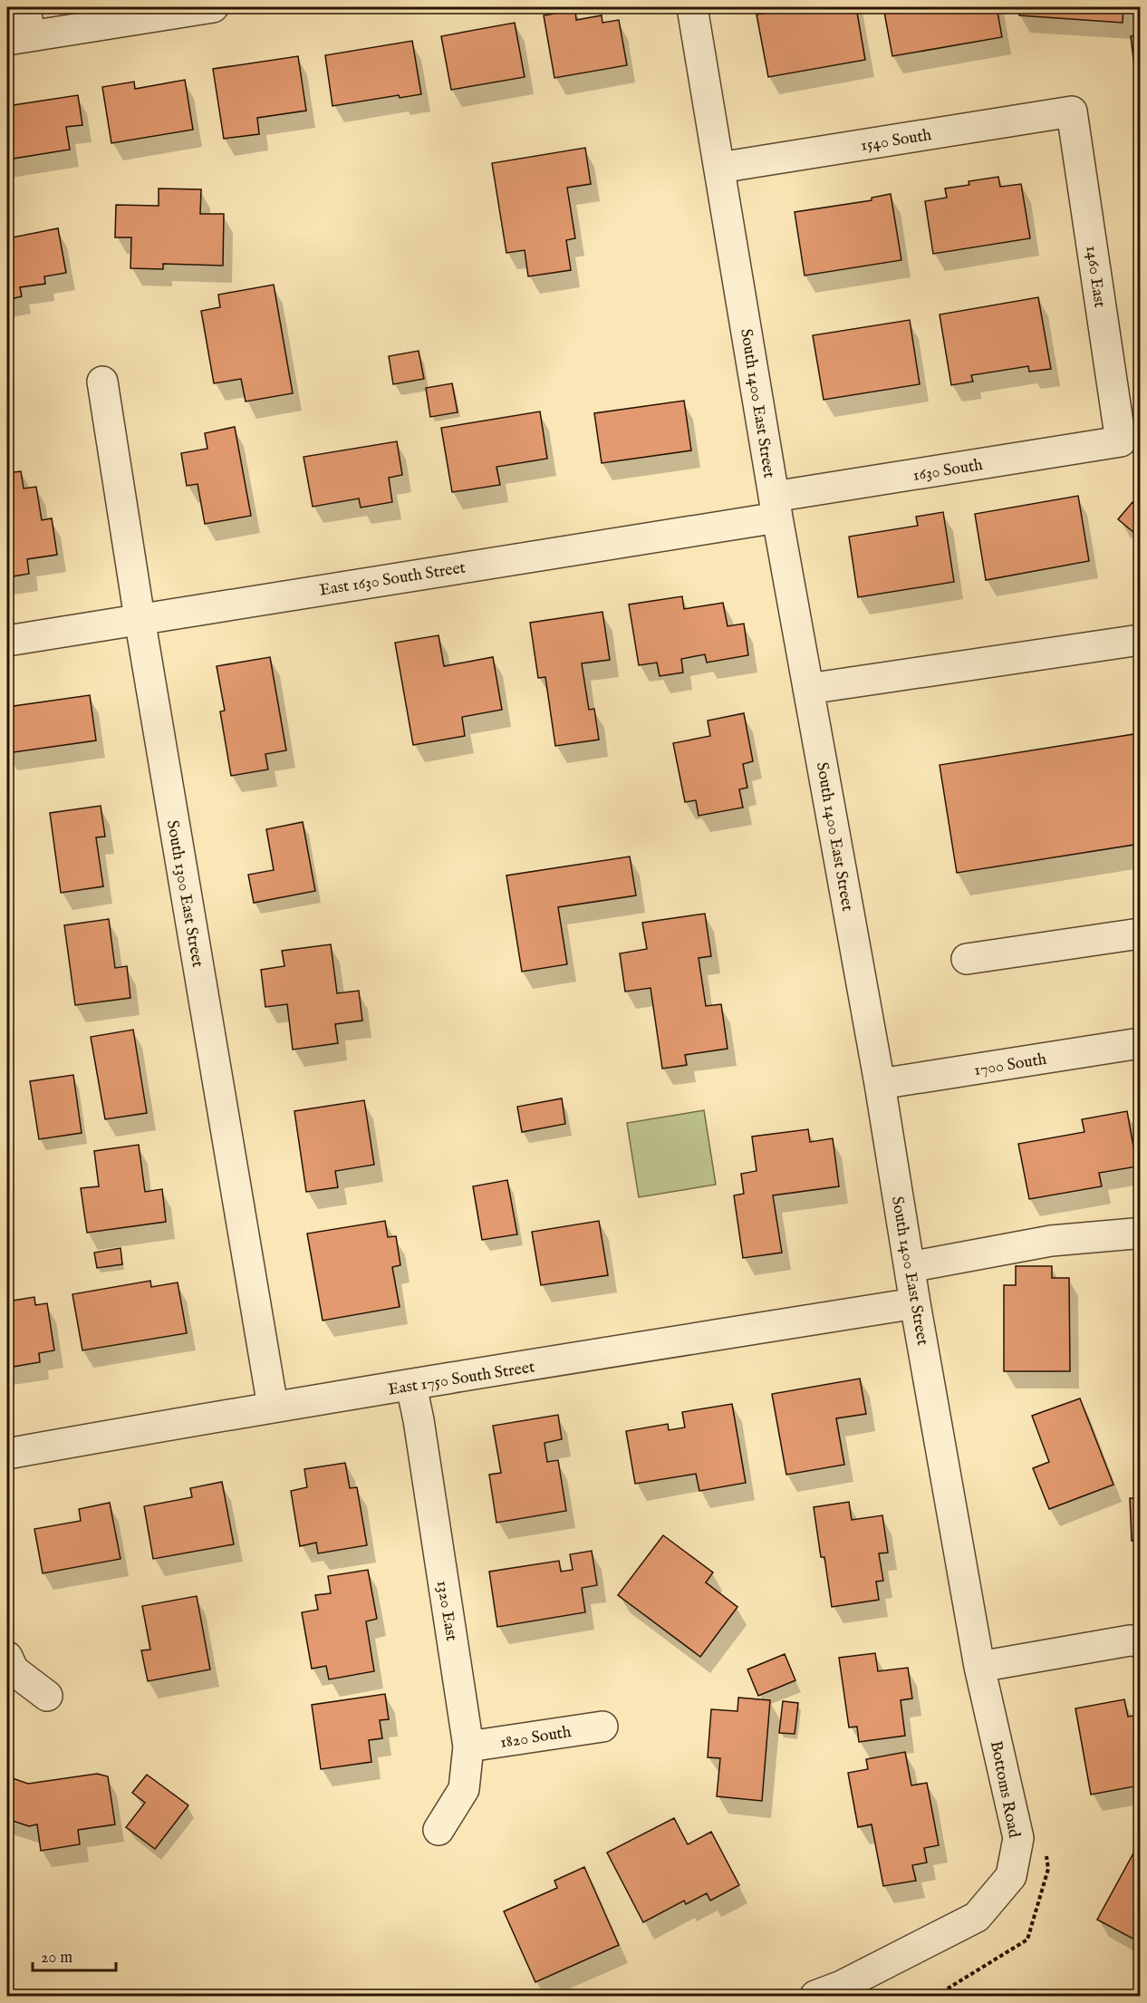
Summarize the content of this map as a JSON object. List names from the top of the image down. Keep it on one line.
{"streets":{"street":["1540 South","1460 East","South 1400 East Street","1630 South","East 1630 South Street","South 1300 East Street","1700 South","East 1750 South Street","1320 East","1820 South","Bottoms Road"]},"crossings":[["1540 South","1460 East"],["1540 South","South 1400 East Street"],["1460 East","1630 South"],["South 1400 East Street","1630 South"],["South 1400 East Street","East 1630 South Street"],["South 1400 East Street","1700 South"],["South 1400 East Street","East 1750 South Street"],["South 1400 East Street","Bottoms Road"],["1630 South","East 1630 South Street"],["East 1630 South Street","South 1300 East Street"],["South 1300 East Street","East 1750 South Street"],["East 1750 South Street","1320 East"],["1320 East","1820 South"]],"scale_bar":"20 m"}
